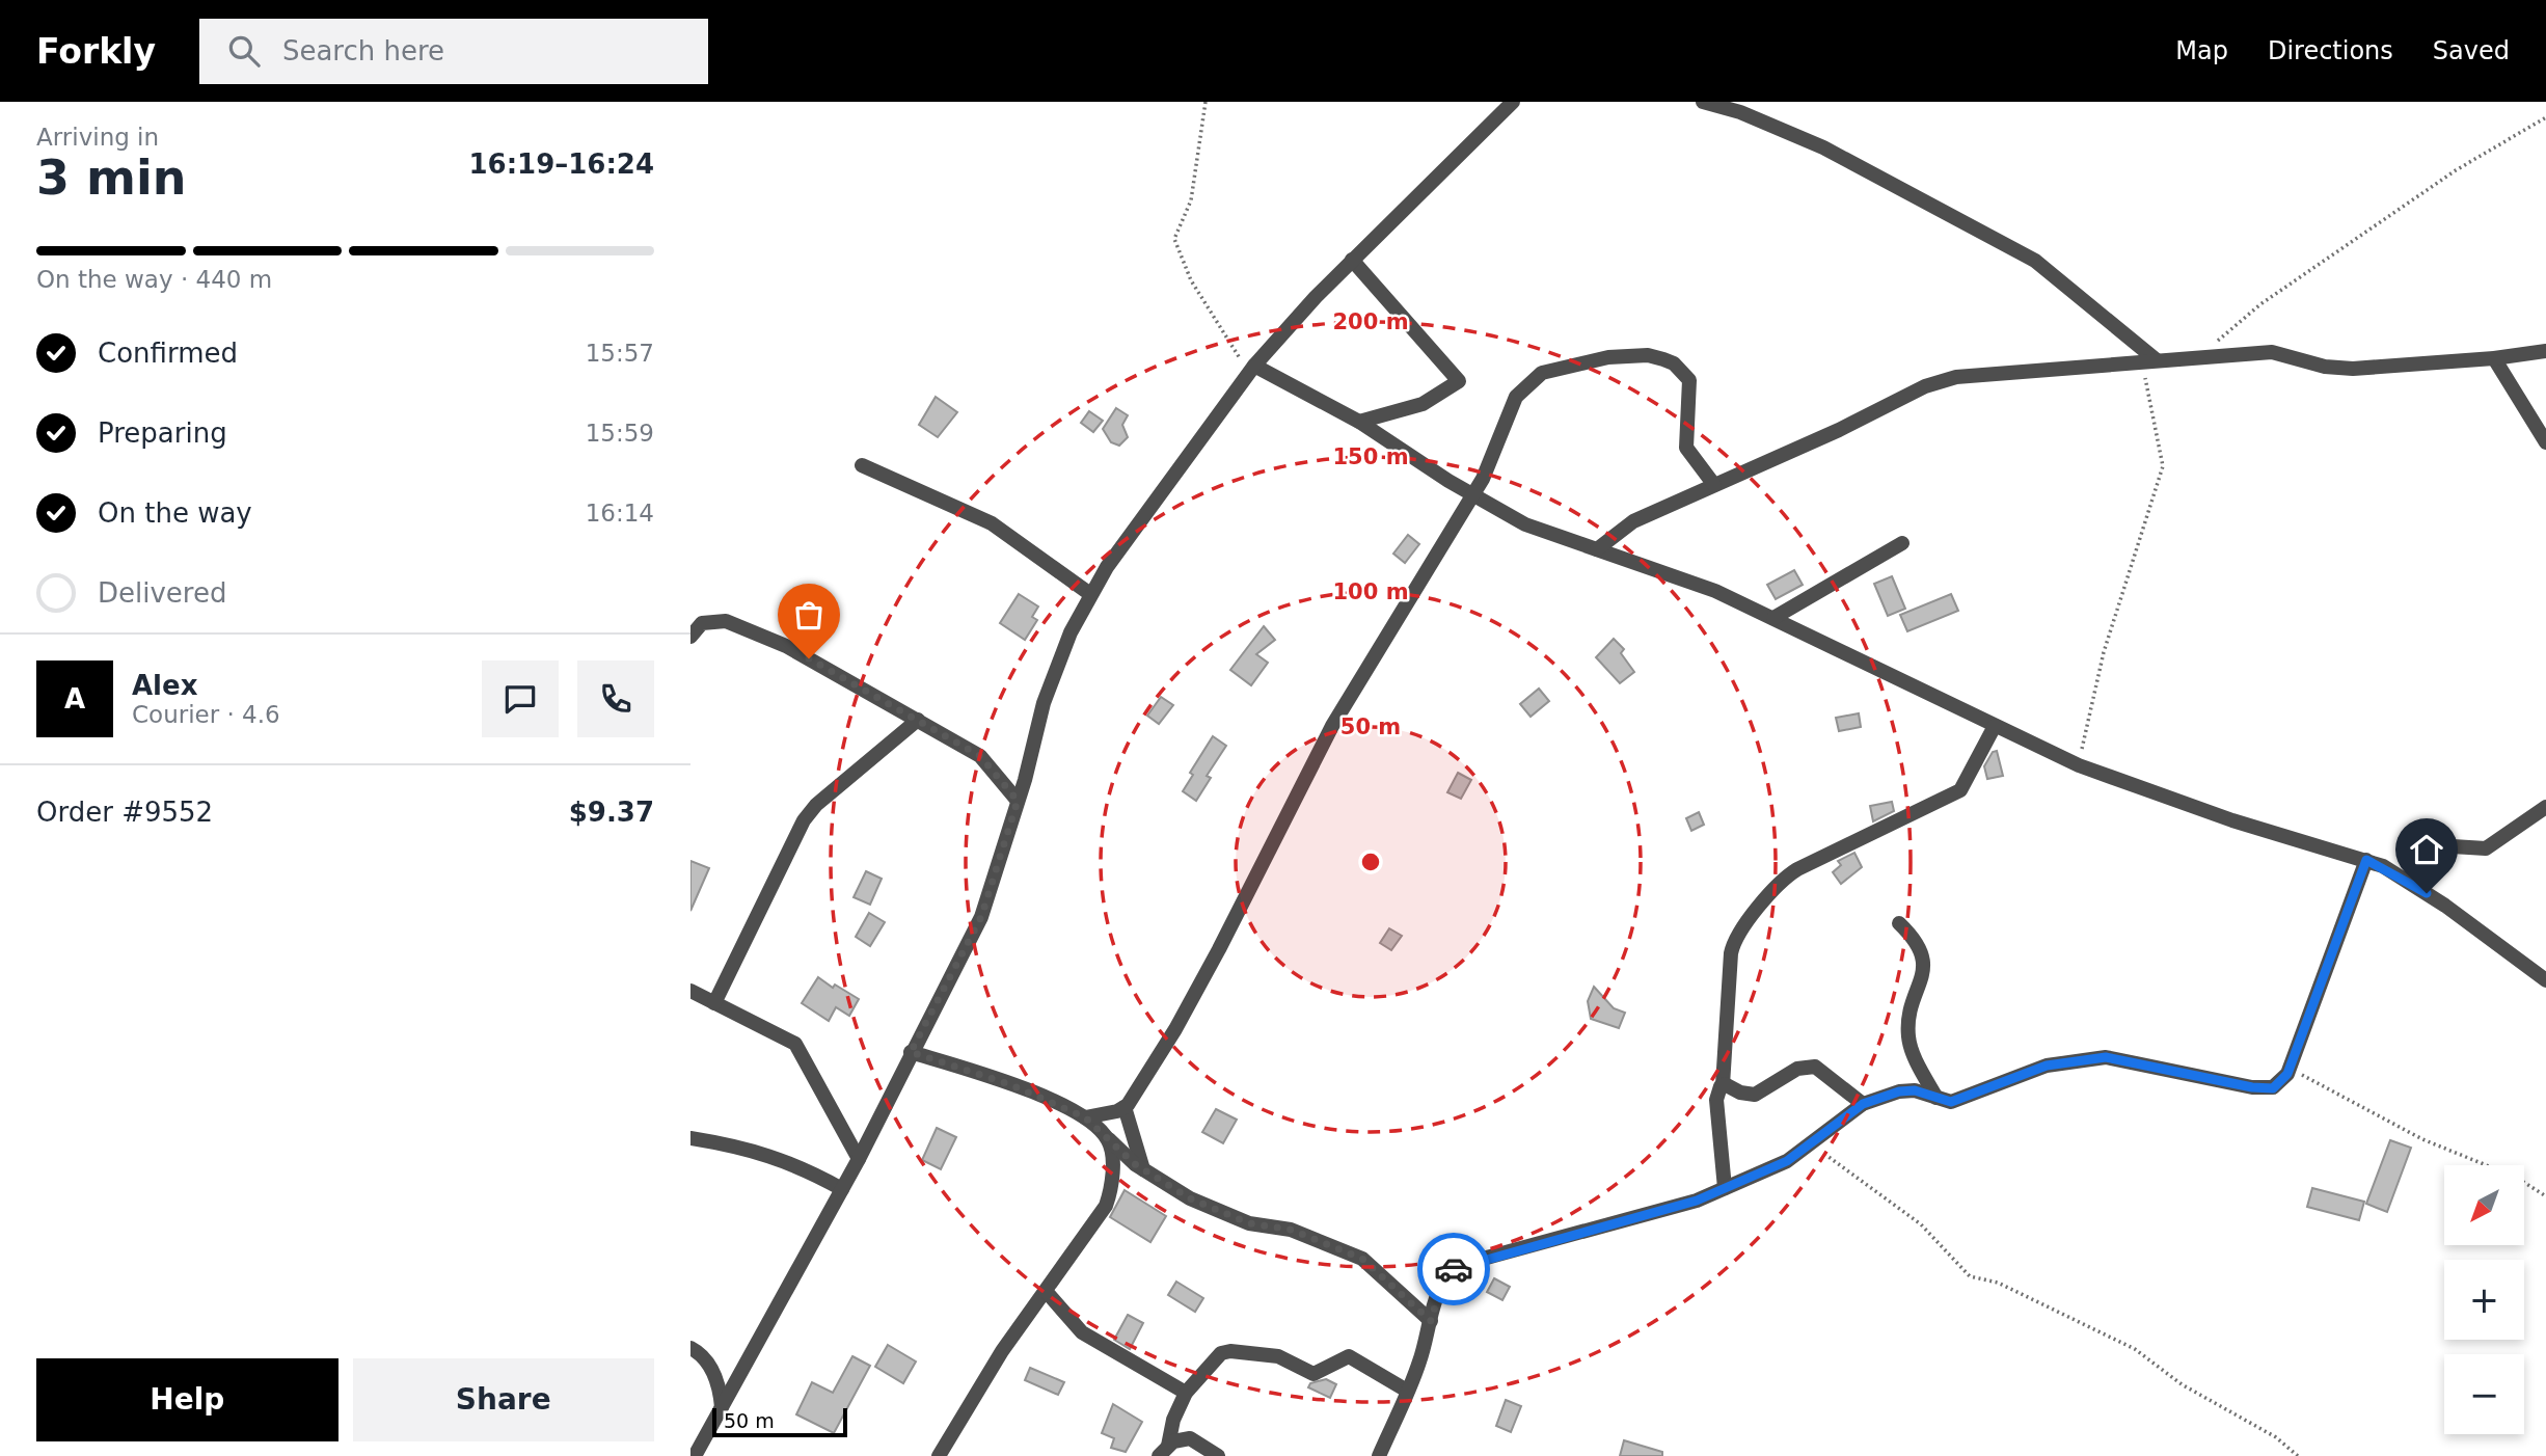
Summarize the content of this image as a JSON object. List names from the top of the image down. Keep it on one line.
{"scale_bar":"50 m","north":"bottom left","page":{"header":"Forkly","search":"Search here","nav":["Map","Directions","Saved"],"heading":["3 min","Arriving in","16:19–16:24"],"panel":["Alex","Courier · 4.6","Order #9552","$9.37"],"bar":"On the way · 440 m","list":[["Confirmed","15:57"],["Preparing","15:59"],["On the way","16:14"],"Delivered"],"round":"A","map_buttons":["+","−"],"buttons":["Help","Share"],"scale":"50 m"},"rings":["200 m","150 m","100 m","50 m"]}
